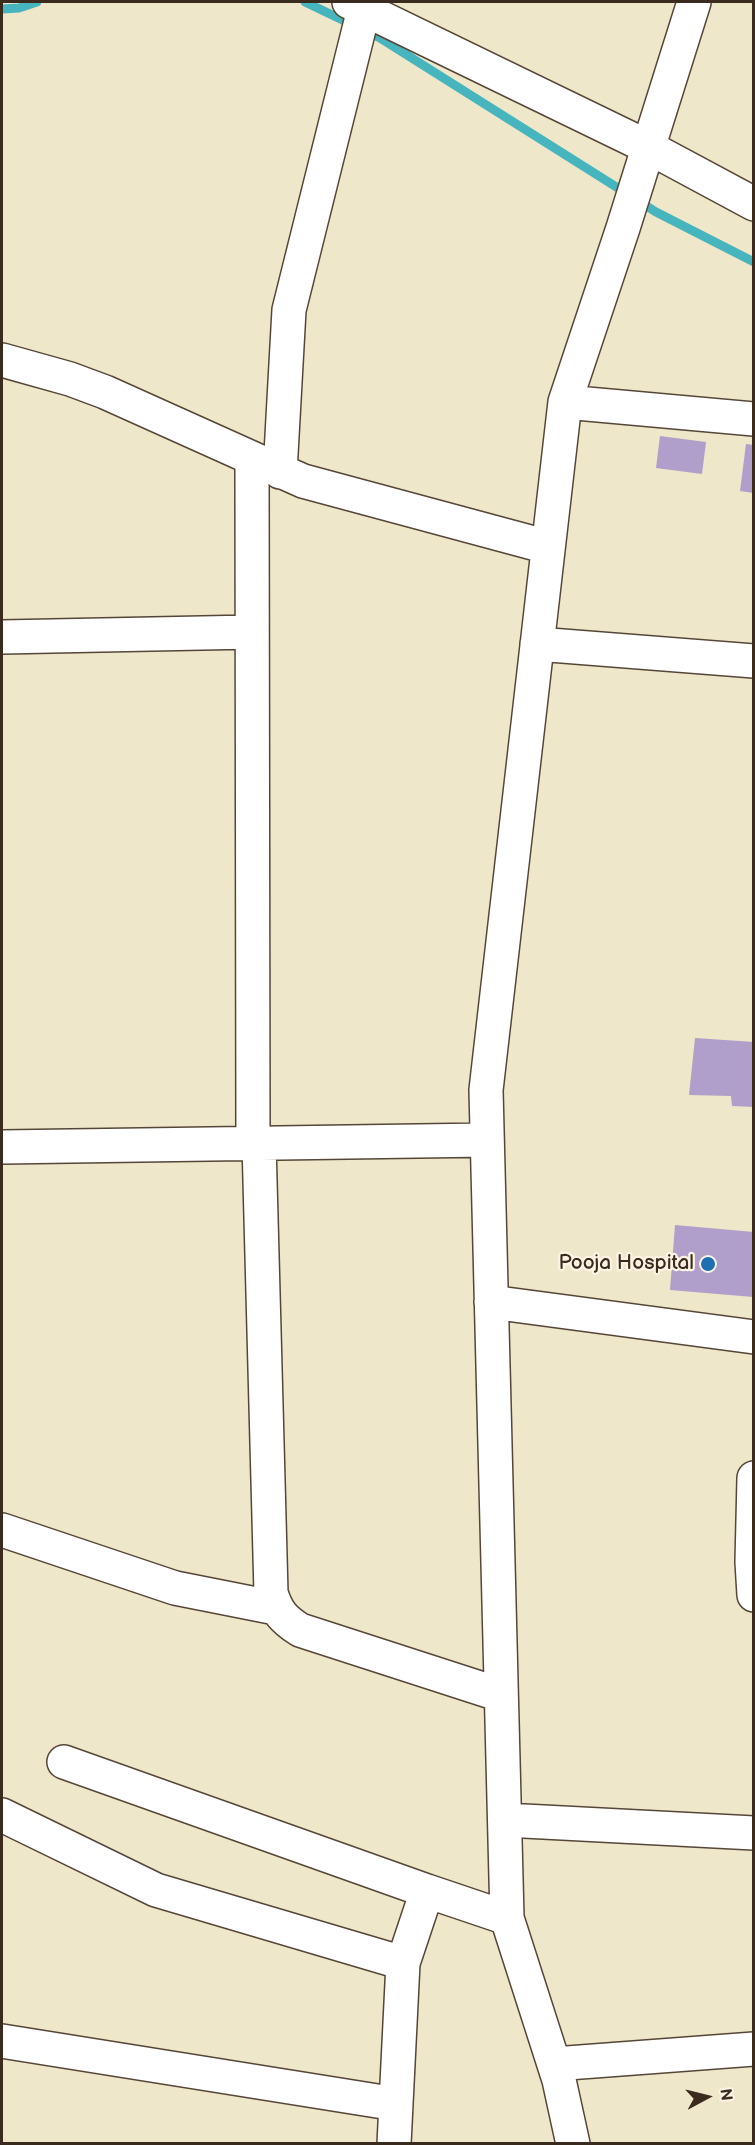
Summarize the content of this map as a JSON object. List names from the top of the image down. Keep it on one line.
{"places":["Pooja Hospital"],"north":"right"}
